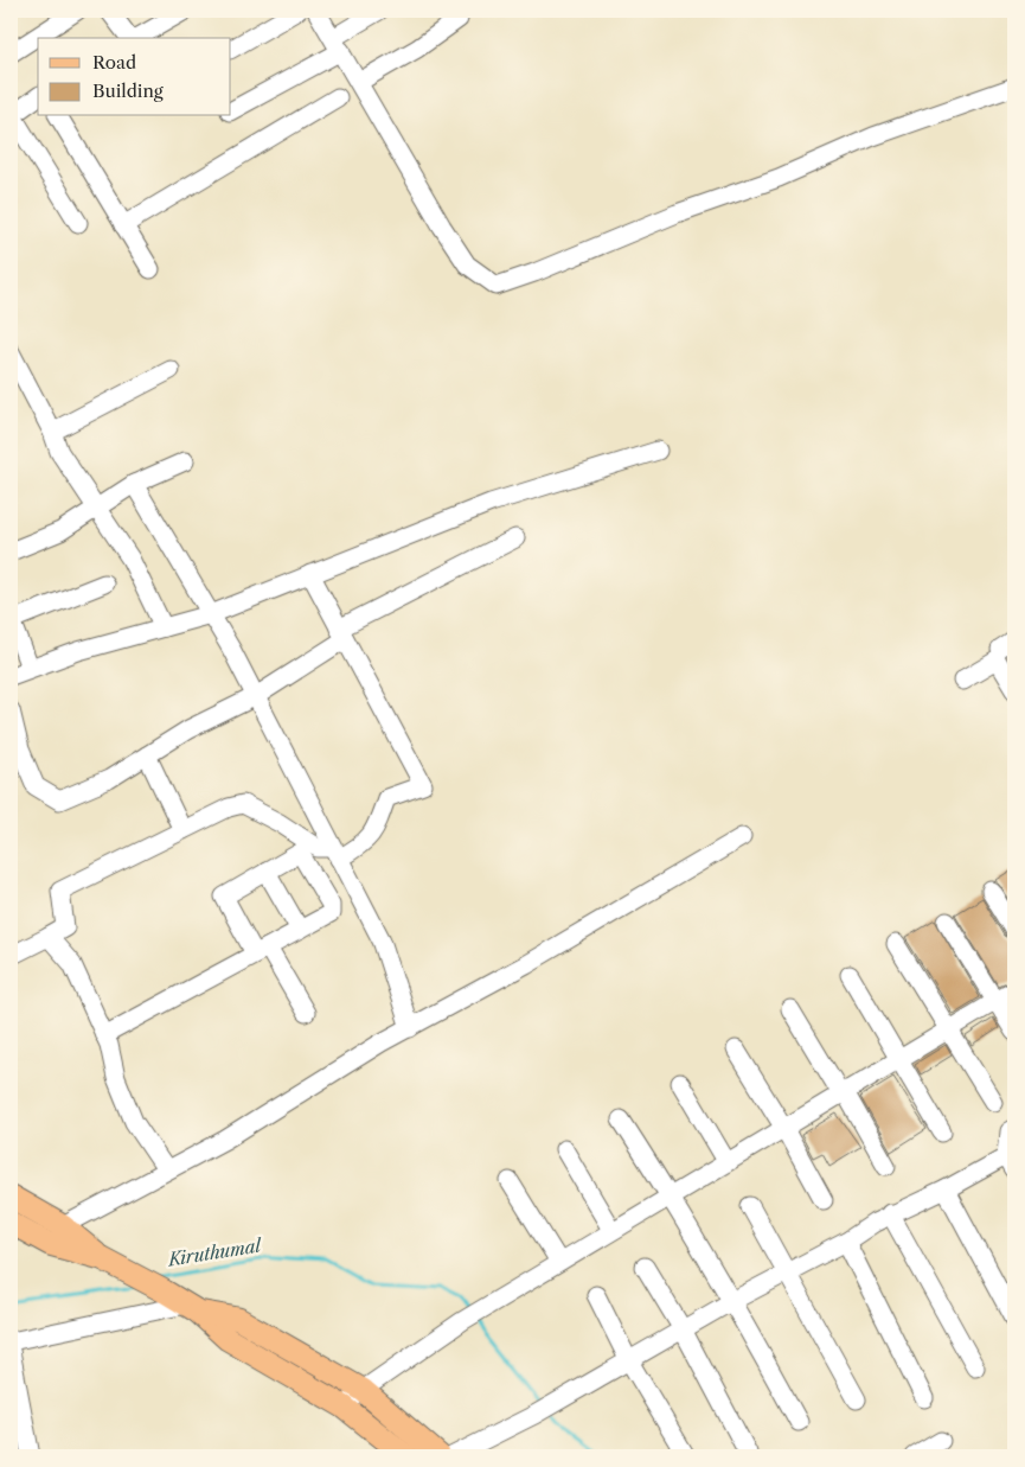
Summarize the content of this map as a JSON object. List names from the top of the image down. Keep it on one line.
{"water":["Kiruthumal"],"legend":["Road","Building"]}
